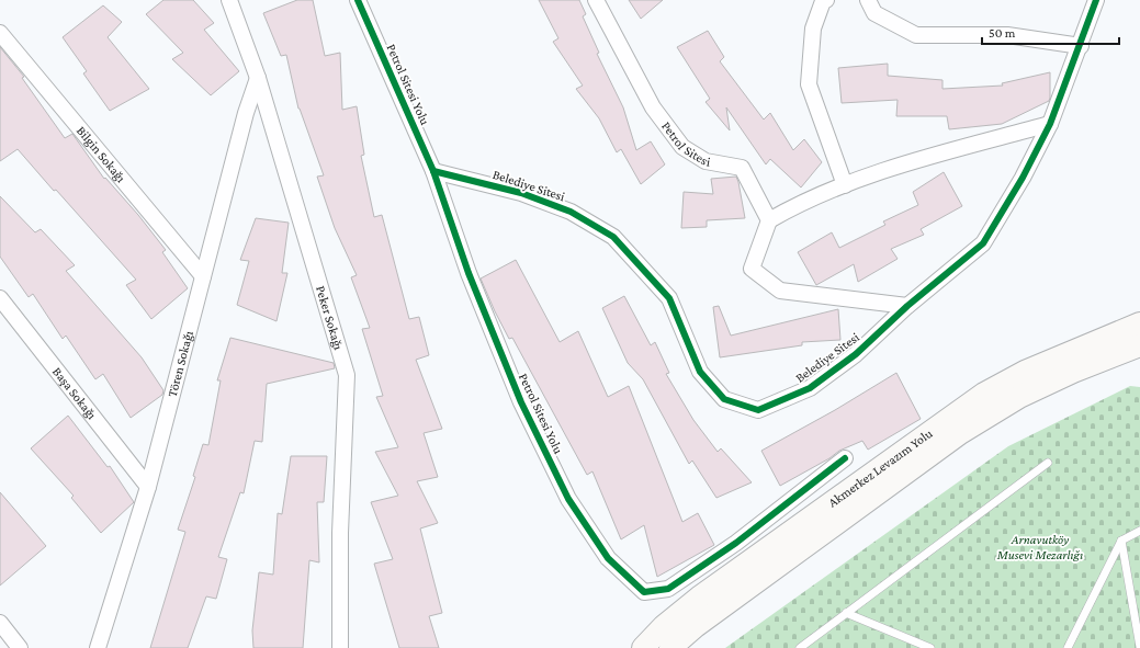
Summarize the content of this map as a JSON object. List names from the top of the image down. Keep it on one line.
{"streets":{"main road":["Akmerkez Levazım Yolu"],"street":["Petrol Sitesi Yolu","Petrol Sitesi","Bilgin Sokağı","Belediye Sitesi","Peker Sokağı","Tören Sokağı","Başa Sokağı"]},"crossings":[["Petrol Sitesi Yolu","Belediye Sitesi"],["Bilgin Sokağı","Tören Sokağı"],["Peker Sokağı","Tören Sokağı"],["Tören Sokağı","Başa Sokağı"]],"parks":["Arnavutköy Musevi Mezarlığı"],"scale_bar":"50 m"}
